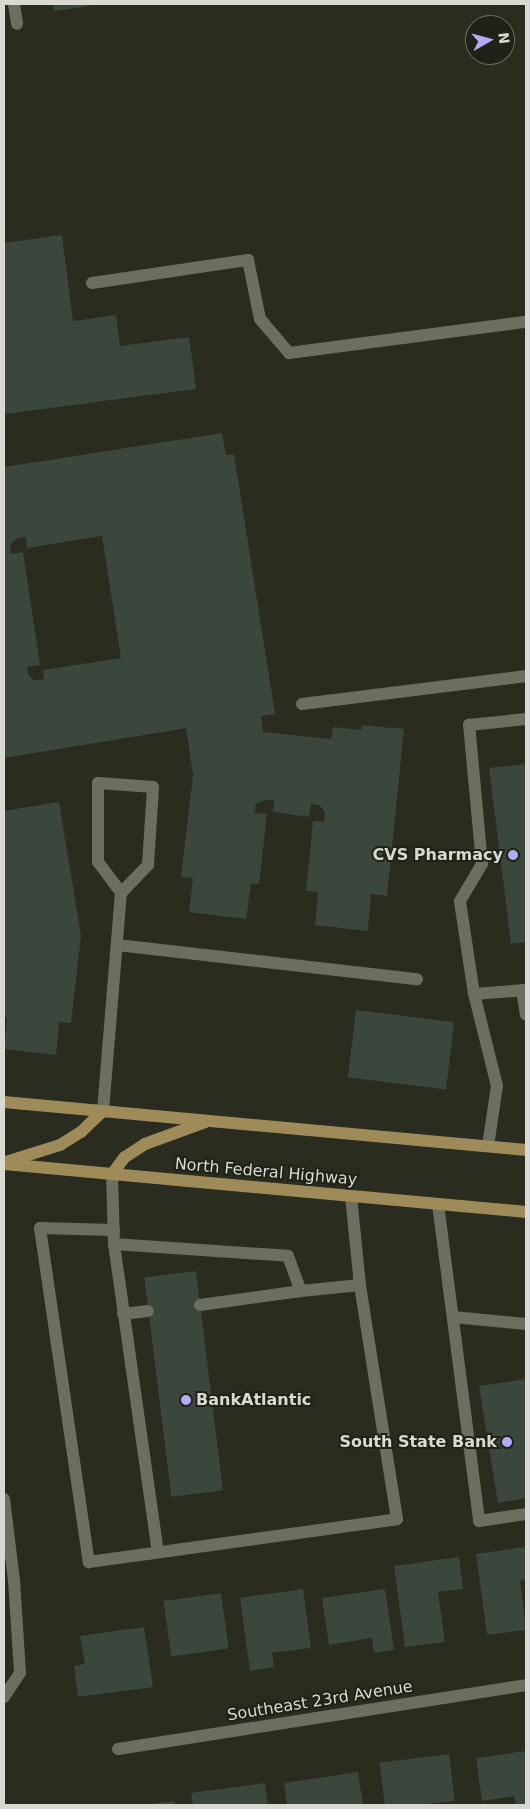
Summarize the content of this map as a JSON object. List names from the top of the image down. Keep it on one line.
{"streets":{"main road":["North Federal Highway"],"street":["Southeast 23rd Avenue"]},"places":["CVS Pharmacy","BankAtlantic","South State Bank"],"north":"right"}
